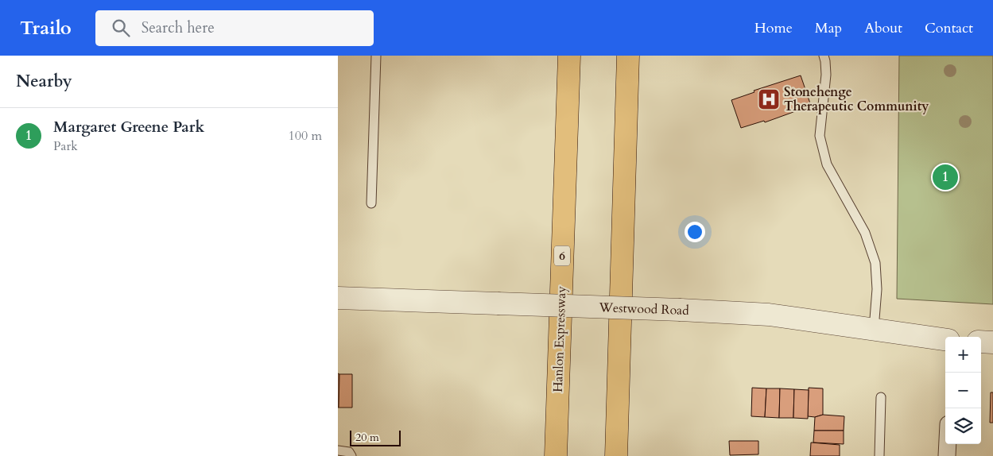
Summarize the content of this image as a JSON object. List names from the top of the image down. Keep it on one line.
{"streets":{"highway":["6","Hanlon Expressway"],"street":["Westwood Road"]},"places":{"hospital":["Stonehenge Therapeutic Community"]},"scale_bar":"20 m","page":{"header":"Trailo","search":"Search here","nav":["Home","Map","About","Contact"],"heading":"Nearby","list":[{"mark":"1","name":"Margaret Greene Park","note":"Park","value":"100 m"}],"pins":"1","map_buttons":["+","−"],"scale":"20 m"}}
